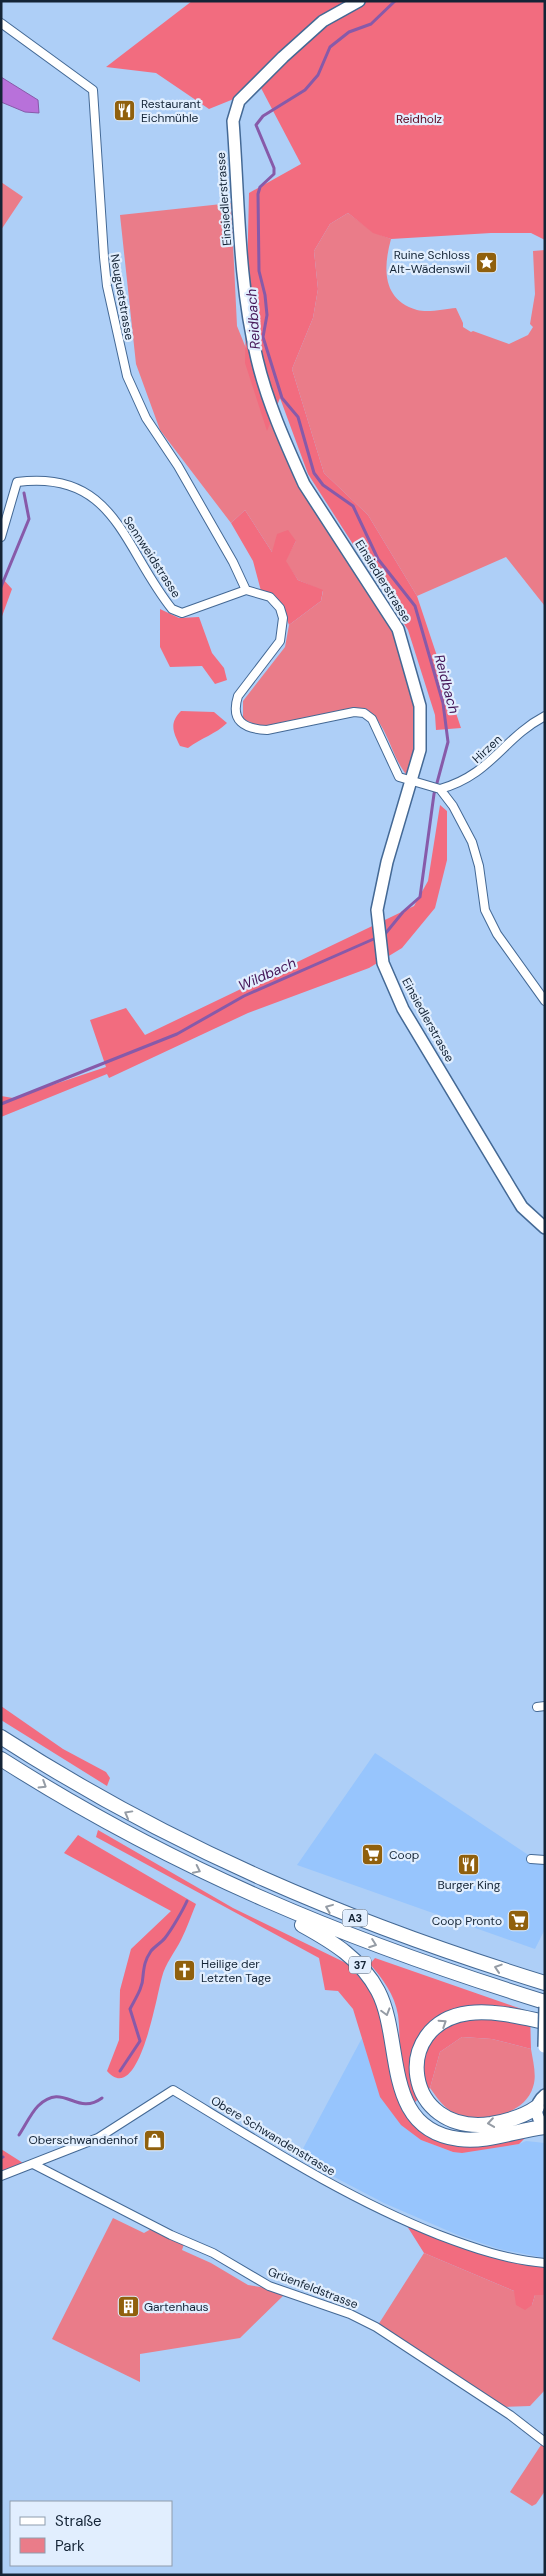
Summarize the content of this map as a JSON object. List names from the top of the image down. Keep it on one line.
{"streets":{"highway":["A3","37"],"main road":["Einsiedlerstrasse"],"street":["Neuguetstrasse","Sennweidstrasse","Hirzen","Obere Schwandenstrasse","Grüenfeldstrasse"]},"crossings":[["Neuguetstrasse","Sennweidstrasse"],["A3","37"],["Obere Schwandenstrasse","Grüenfeldstrasse"]],"water":["Reidbach","Wildbach"],"parks":["Reidholz"],"places":{"restaurant":["Restaurant Eichmühle","Burger King"],"place":["Ruine Schloss Alt-Wädenswil"],"supermarket":["Coop","Coop Pronto"],"church":["Heilige der Letzten Tage"],"shop":["Oberschwandenhof"],"building":["Gartenhaus"]},"legend":["Straße","Park"]}
